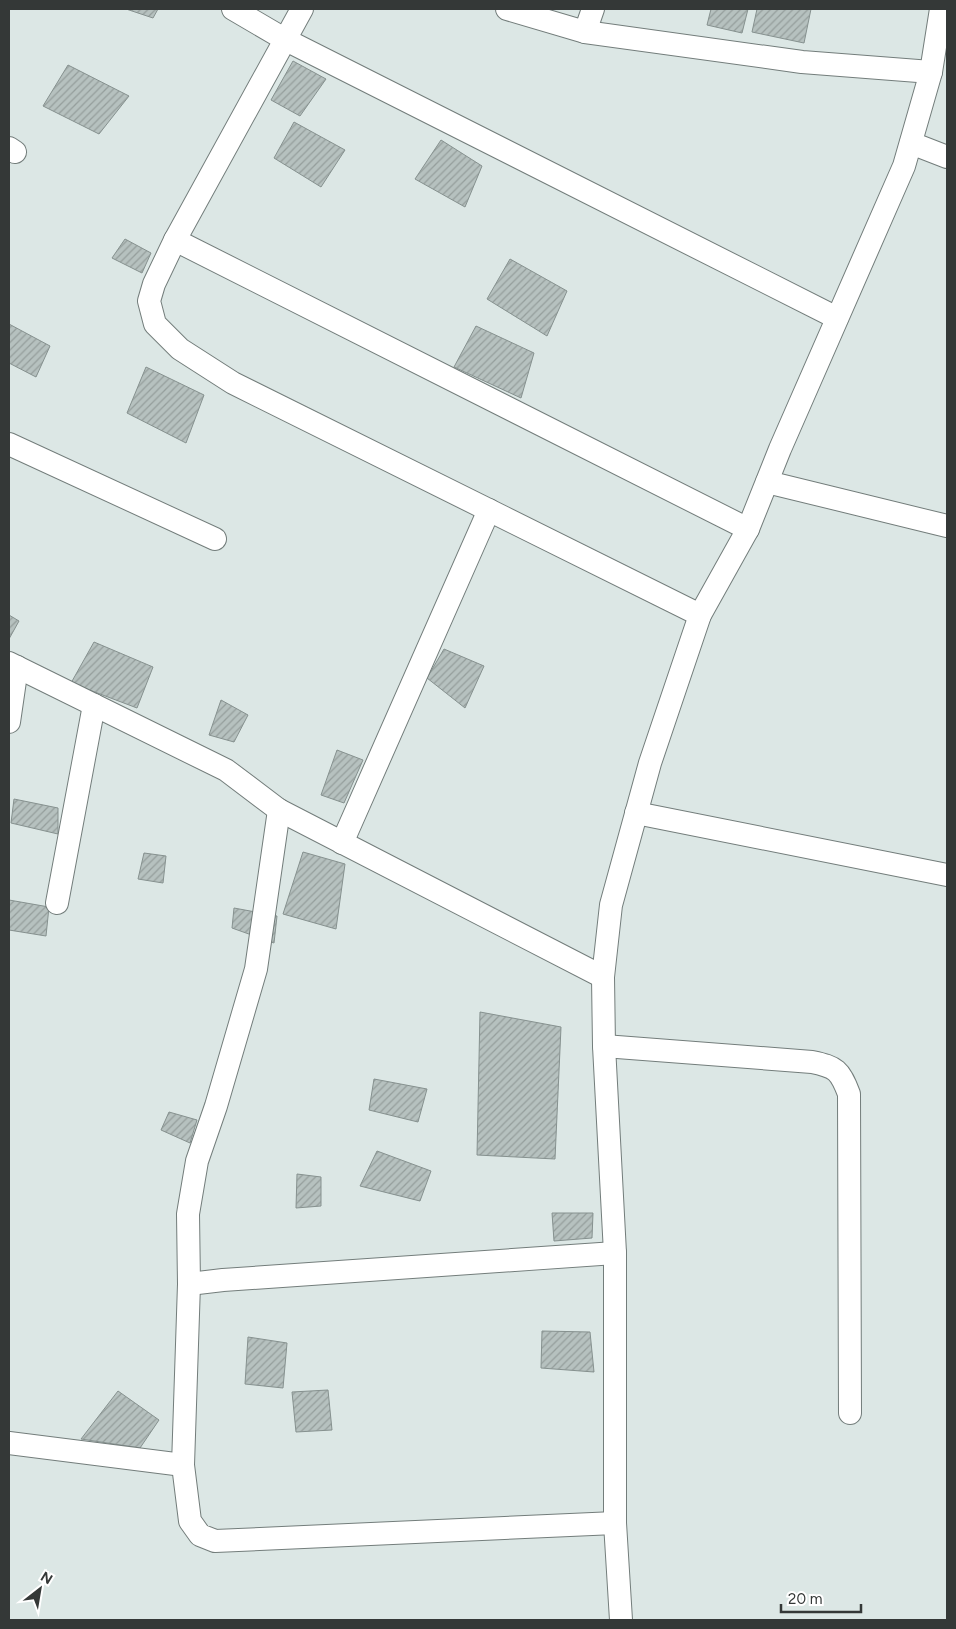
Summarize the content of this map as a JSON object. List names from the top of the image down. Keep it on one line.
{"scale_bar":"20 m","north":"top right"}
